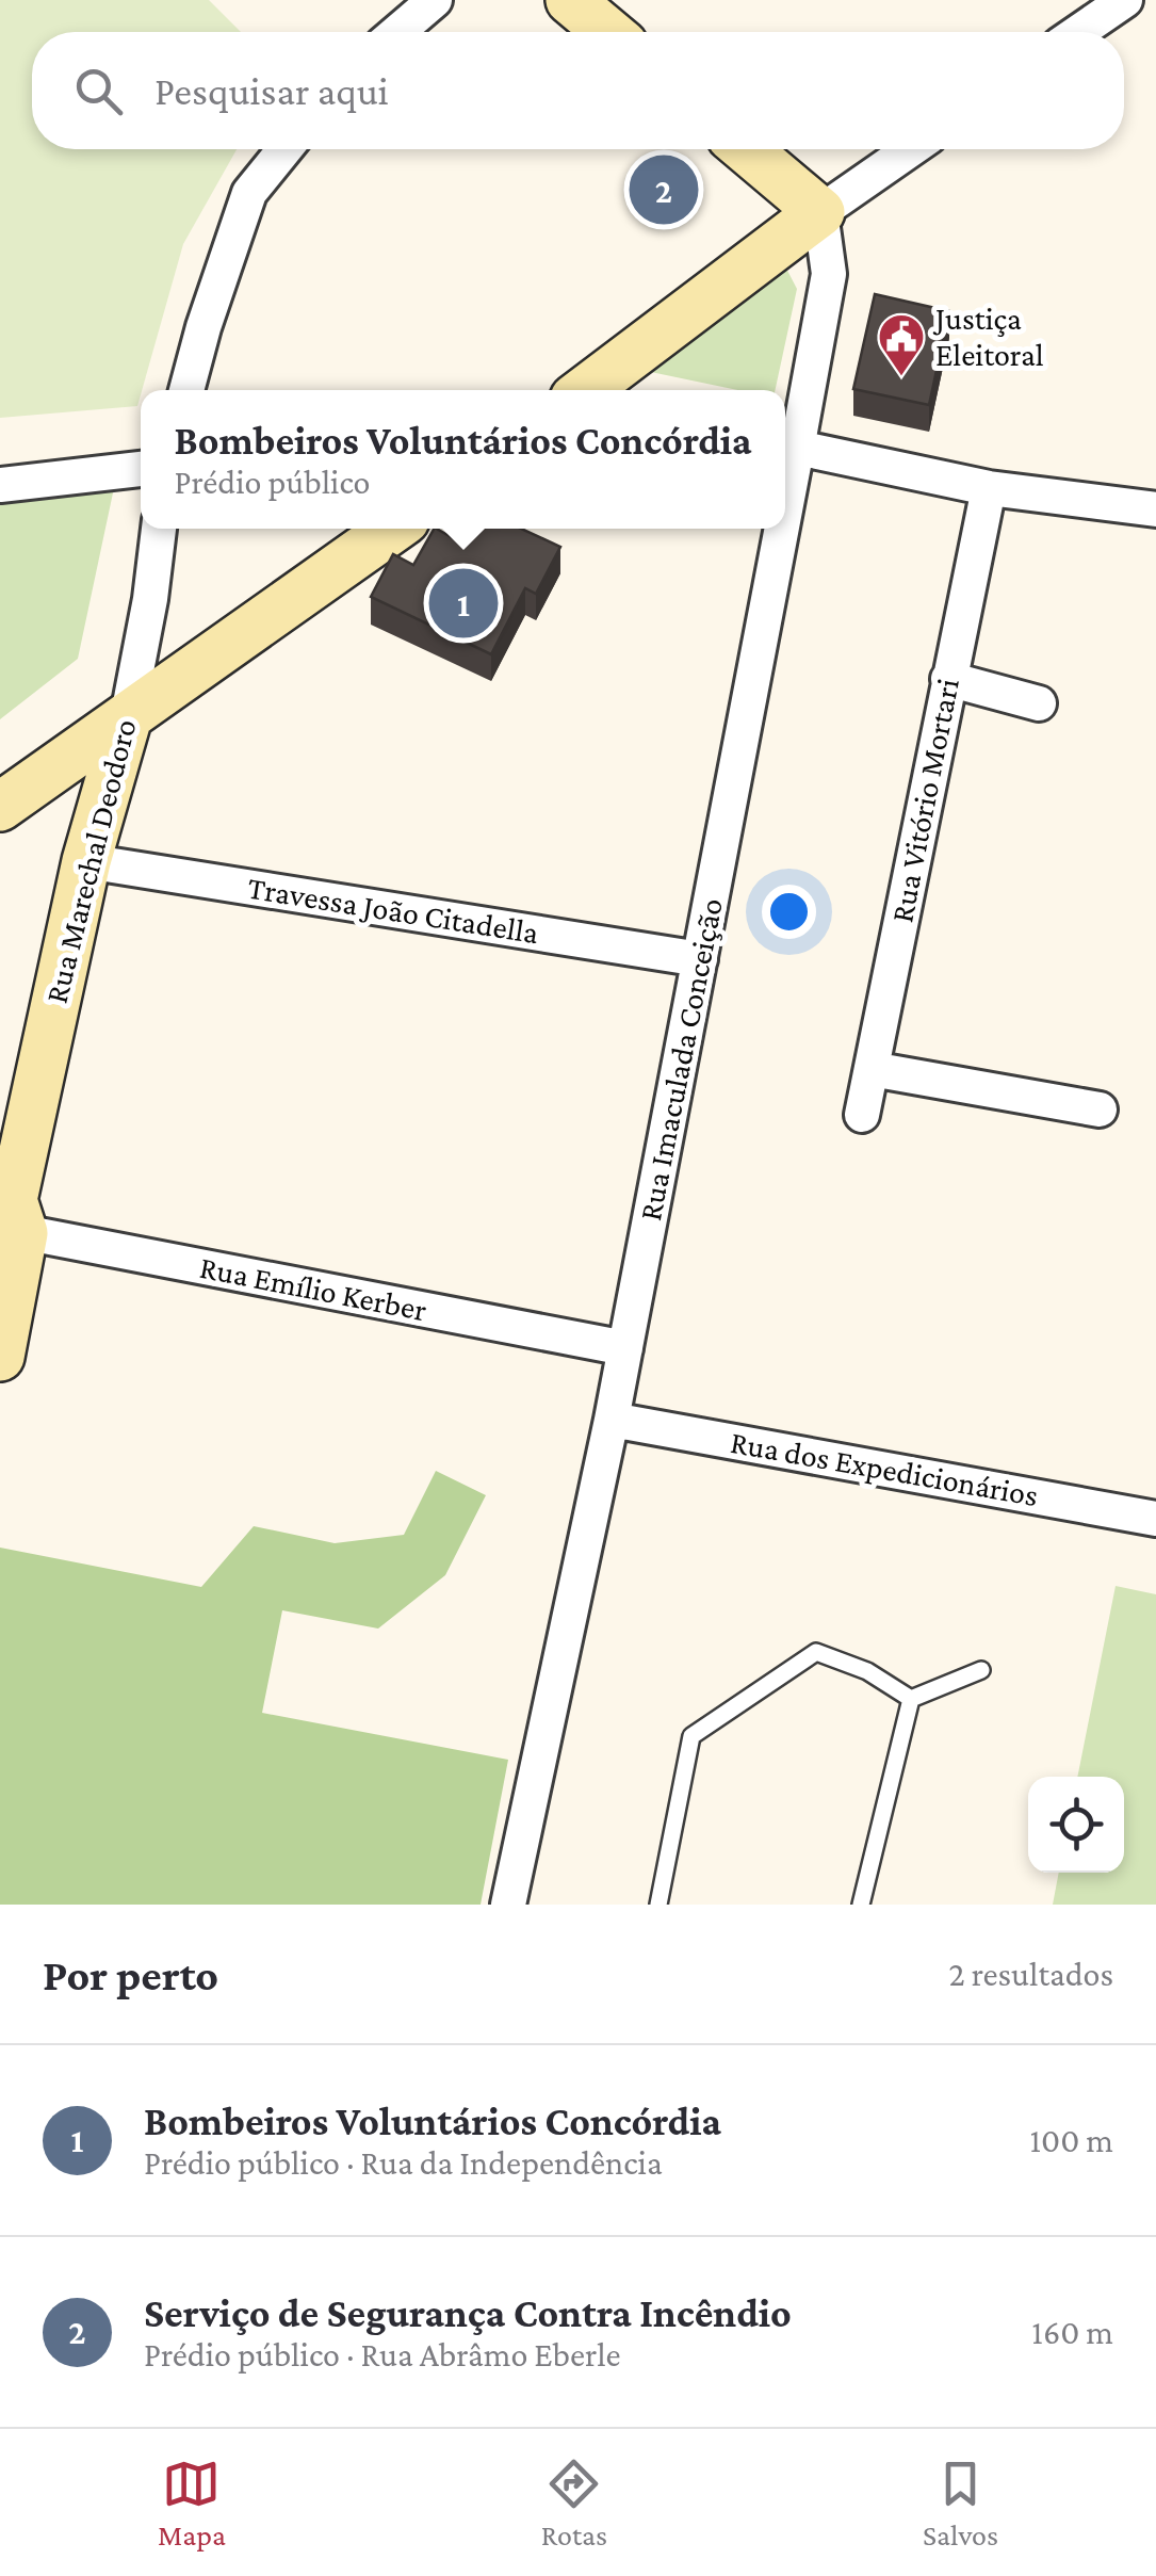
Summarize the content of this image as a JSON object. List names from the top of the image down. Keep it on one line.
{"streets":{"street":["Rua Vitório Mortari","Rua Marechal Deodoro","Travessa João Citadella","Rua Imaculada Conceição","Rua Emílio Kerber","Rua dos Expedicionários"]},"crossings":[["Rua Marechal Deodoro","Travessa João Citadella"],["Rua Marechal Deodoro","Rua Emílio Kerber"],["Travessa João Citadella","Rua Imaculada Conceição"],["Rua Imaculada Conceição","Rua Emílio Kerber"],["Rua Imaculada Conceição","Rua dos Expedicionários"]],"places":{"public building":["Justiça Eleitoral"]},"page":{"search":"Pesquisar aqui","pins":["2","1"],"popup":["Bombeiros Voluntários Concórdia","Prédio público"],"heading":["Por perto","2 resultados"],"list":[{"mark":"1","name":"Bombeiros Voluntários Concórdia","note":"Prédio público · Rua da Independência","value":"100 m"},{"mark":"2","name":"Serviço de Segurança Contra Incêndio","note":"Prédio público · Rua Abrâmo Eberle","value":"160 m"}],"nav":["Mapa","Rotas","Salvos"]}}
